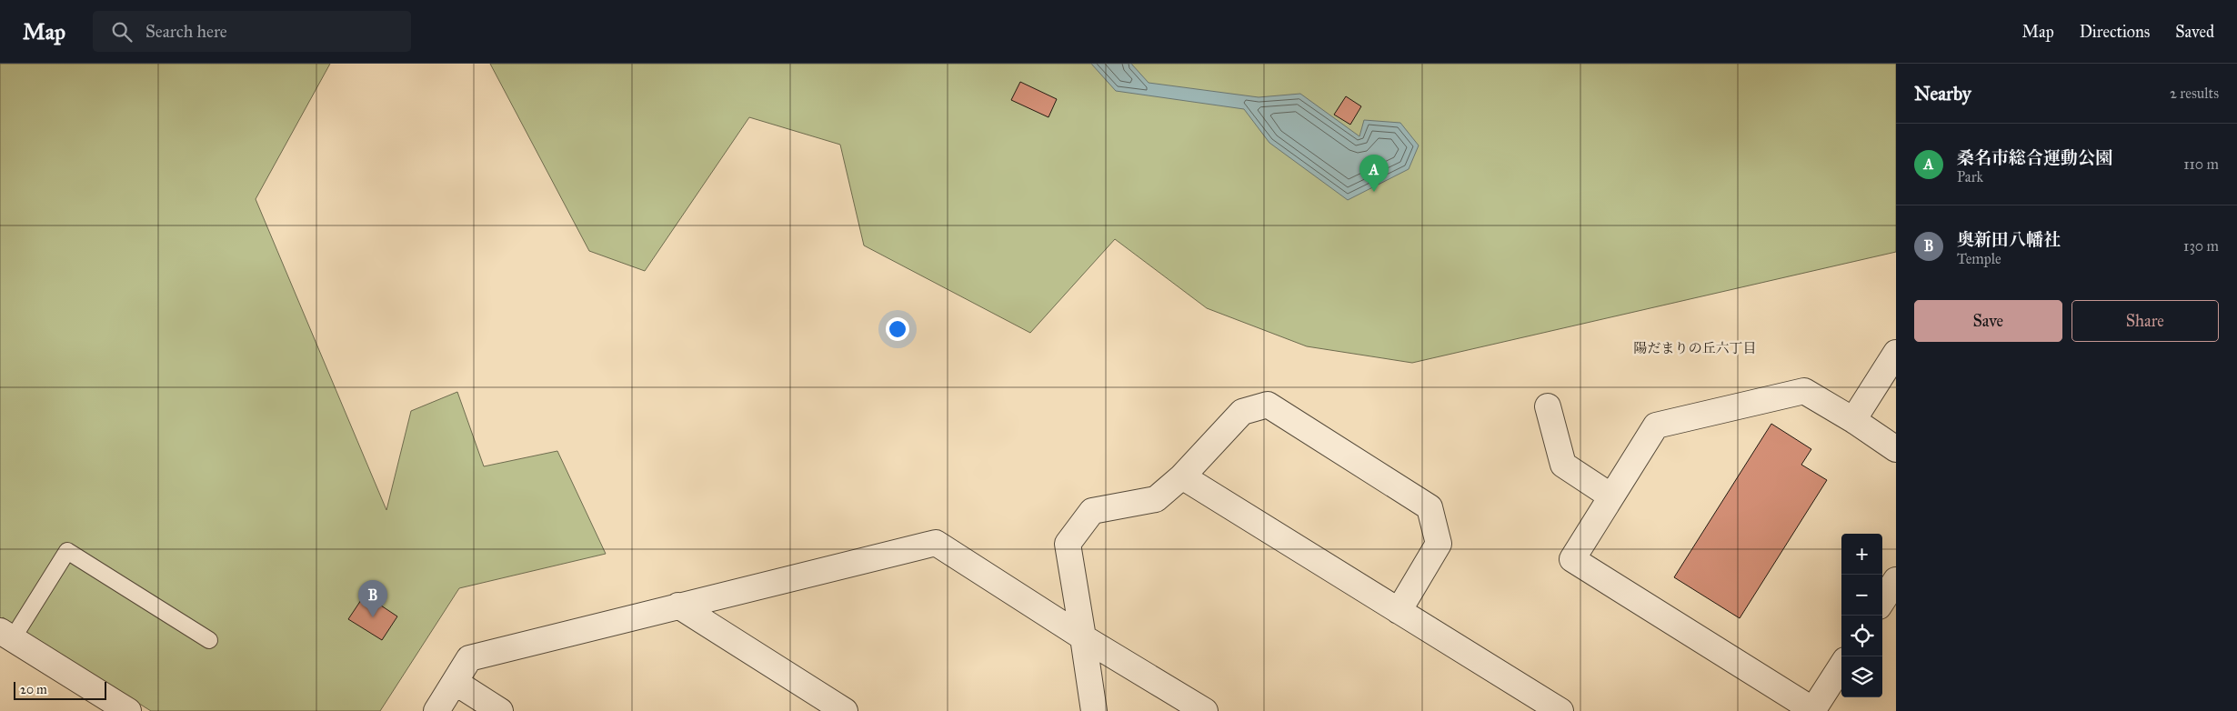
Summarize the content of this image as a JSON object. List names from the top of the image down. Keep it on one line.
{"districts":["陽だまりの丘六丁目"],"scale_bar":"20 m","page":{"header":"Map","search":"Search here","nav":["Map","Directions","Saved"],"heading":["Nearby","2 results"],"list":[{"mark":"A","name":"桑名市総合運動公園","note":"Park","value":"110 m"},{"mark":"B","name":"奥新田八幡社","note":"Temple","value":"130 m"}],"pins":["A","B"],"buttons":["Save","Share"],"map_buttons":["+","−"],"scale":"20 m"}}
